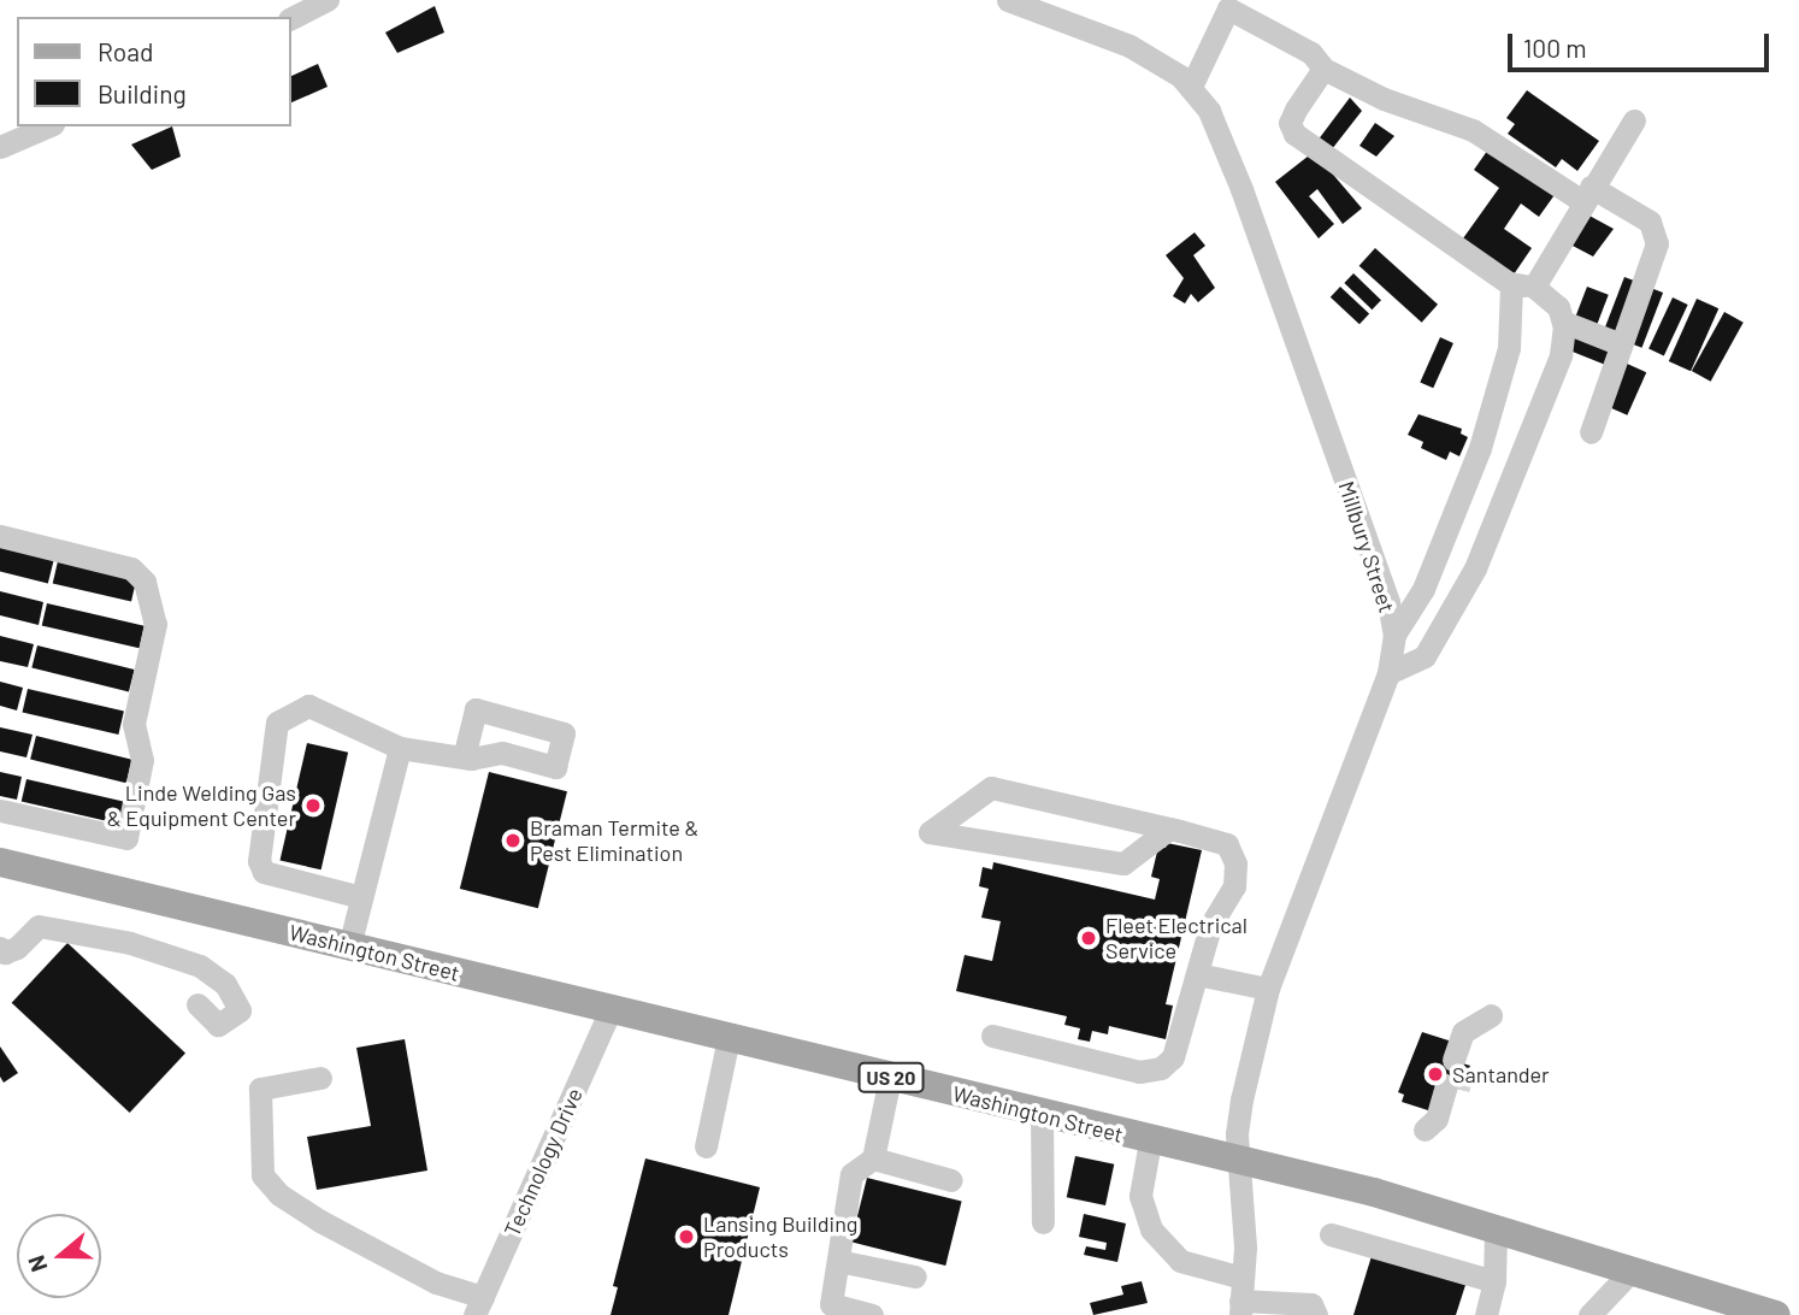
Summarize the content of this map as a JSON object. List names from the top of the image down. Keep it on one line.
{"streets":{"main road":["Washington Street","US 20"],"street":["Millbury Street","Technology Drive"]},"crossings":[["Millbury Street","Washington Street"],["Washington Street","Technology Drive"]],"places":["Linde Welding Gas & Equipment Center","Braman Termite & Pest Elimination","Fleet Electrical Service","Santander","Lansing Building Products"],"legend":["Road","Building"],"scale_bar":"100 m","north":"left"}
